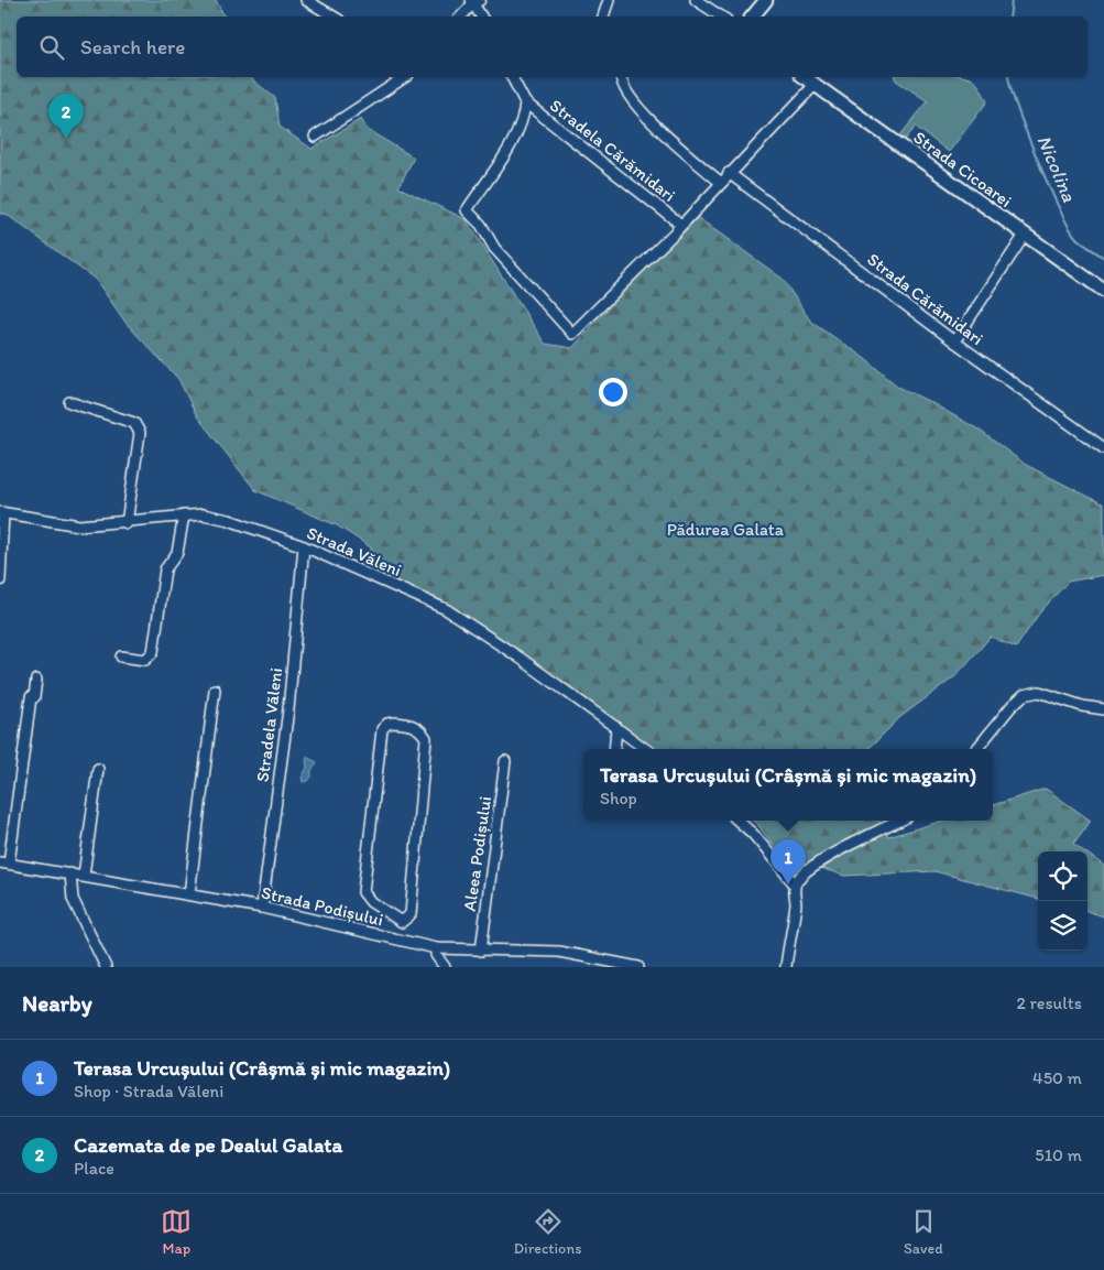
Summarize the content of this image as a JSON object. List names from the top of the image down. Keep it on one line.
{"streets":{"street":["Stradela Cărămidari","Strada Cicoarei","Strada Cărămidari","Strada Văleni","Stradela Văleni","Aleea Podișului","Strada Podișului"]},"crossings":[["Stradela Cărămidari","Strada Cicoarei"],["Stradela Cărămidari","Strada Cărămidari"],["Strada Văleni","Stradela Văleni"],["Stradela Văleni","Strada Podișului"],["Aleea Podișului","Strada Podișului"]],"water":["Nicolina"],"parks":["Pădurea Galata"],"page":{"search":"Search here","pins":["2","1"],"popup":["Terasa Urcușului (Crâșmă și mic magazin)","Shop"],"heading":["Nearby","2 results"],"list":[{"mark":"1","name":"Terasa Urcușului (Crâșmă și mic magazin)","note":"Shop · Strada Văleni","value":"450 m"},{"mark":"2","name":"Cazemata de pe Dealul Galata","note":"Place","value":"510 m"}],"nav":["Map","Directions","Saved"]}}
